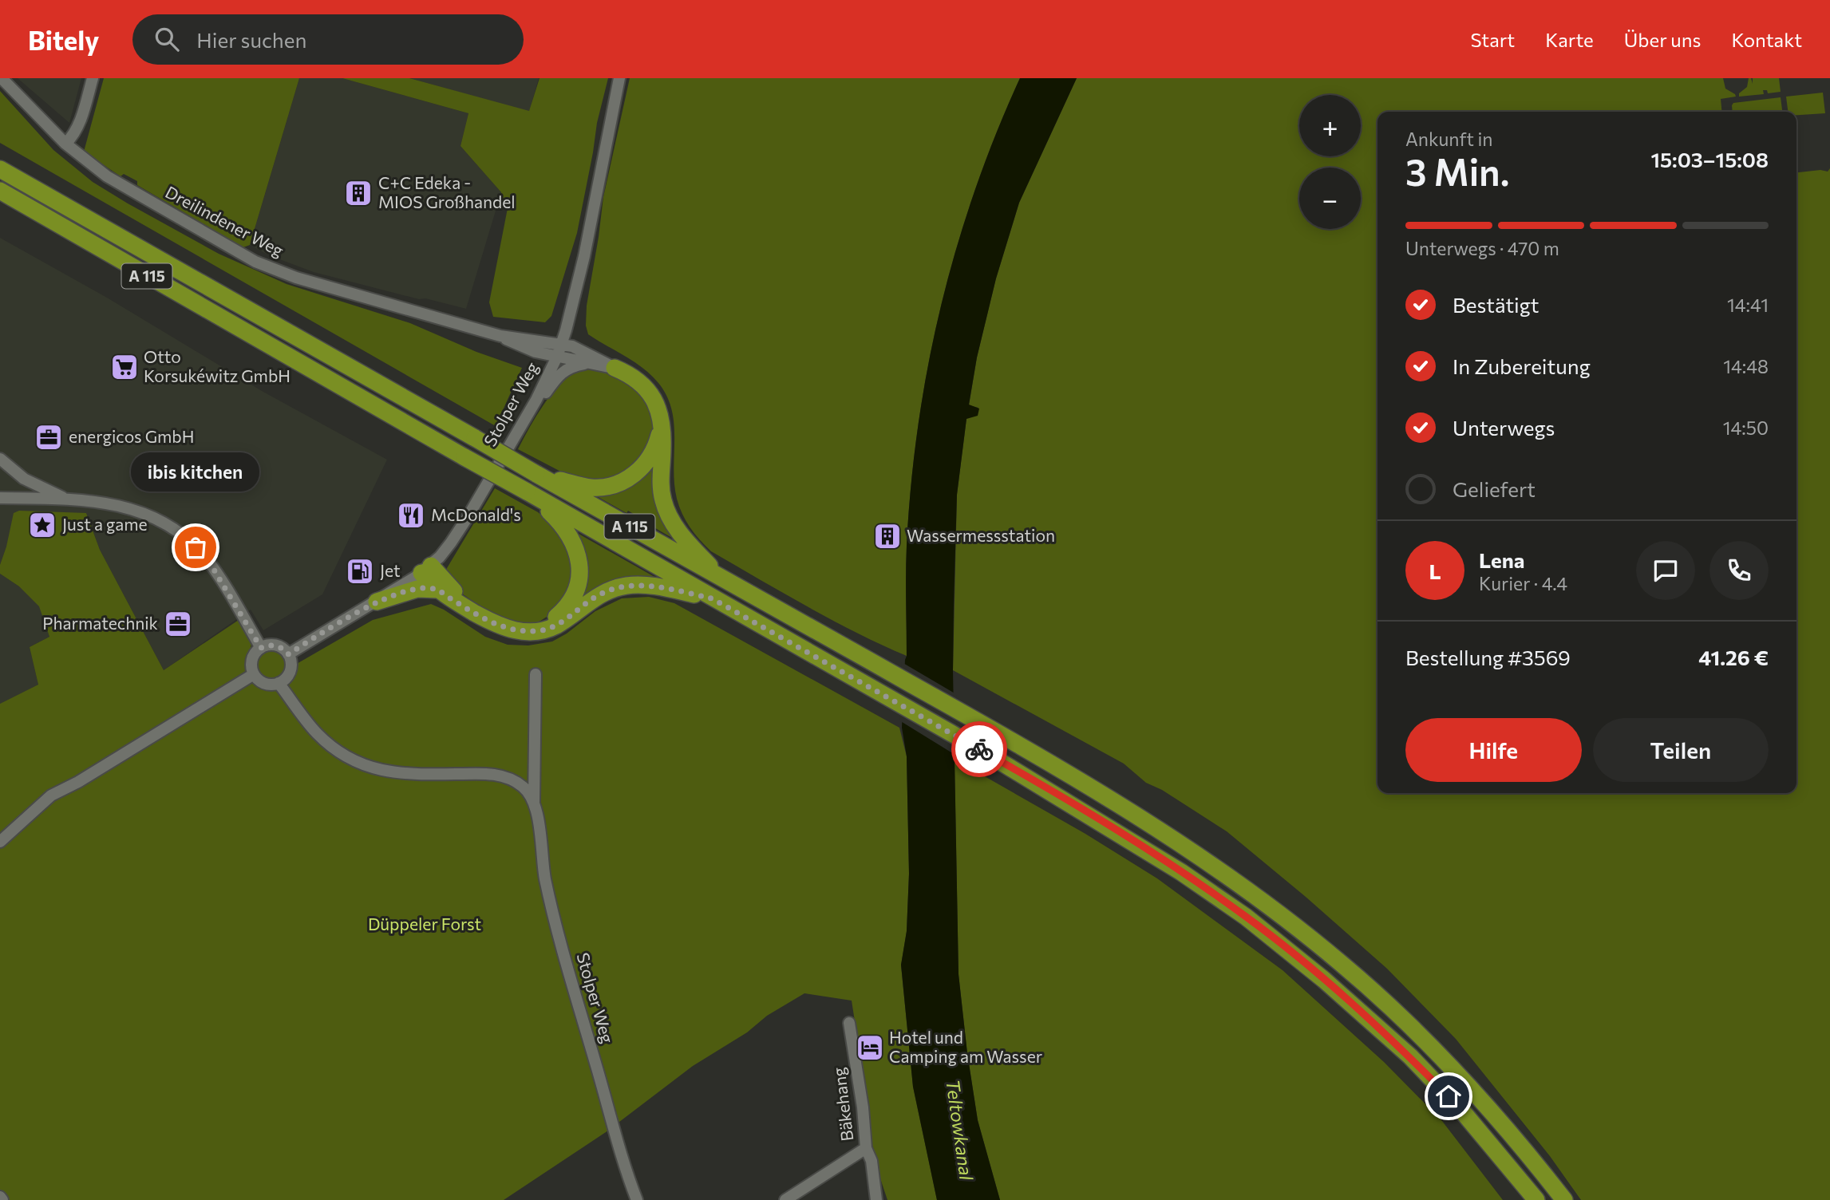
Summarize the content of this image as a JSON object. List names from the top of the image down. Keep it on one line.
{"streets":{"highway":["A 115"],"street":["Dreilindener Weg","Stolper Weg","Bäkehang"]},"crossings":[["Dreilindener Weg","Stolper Weg"]],"water":["Teltowkanal"],"parks":["Düppeler Forst"],"places":{"building":["C+C Edeka - MIOS Großhandel","Wassermessstation"],"supermarket":["Otto Korsukéwitz GmbH"],"office":["energicos GmbH","Pharmatechnik"],"restaurant":["McDonald's"],"place":["Just a game"],"other":["ibis kitchen"],"fuel station":["Jet"],"hotel":["Hotel und Camping am Wasser"]},"page":{"header":"Bitely","search":"Hier suchen","nav":["Start","Karte","Über uns","Kontakt"],"map_buttons":["+","−"],"heading":["3 Min.","Ankunft in","15:03–15:08"],"panel":["Lena","Kurier · 4.4","Bestellung #3569","41.26 €"],"bar":"Unterwegs · 470 m","list":[["Bestätigt","14:41"],["In Zubereitung","14:48"],["Unterwegs","14:50"],"Geliefert"],"bubble":"ibis kitchen","round":"L","buttons":["Hilfe","Teilen"]}}
